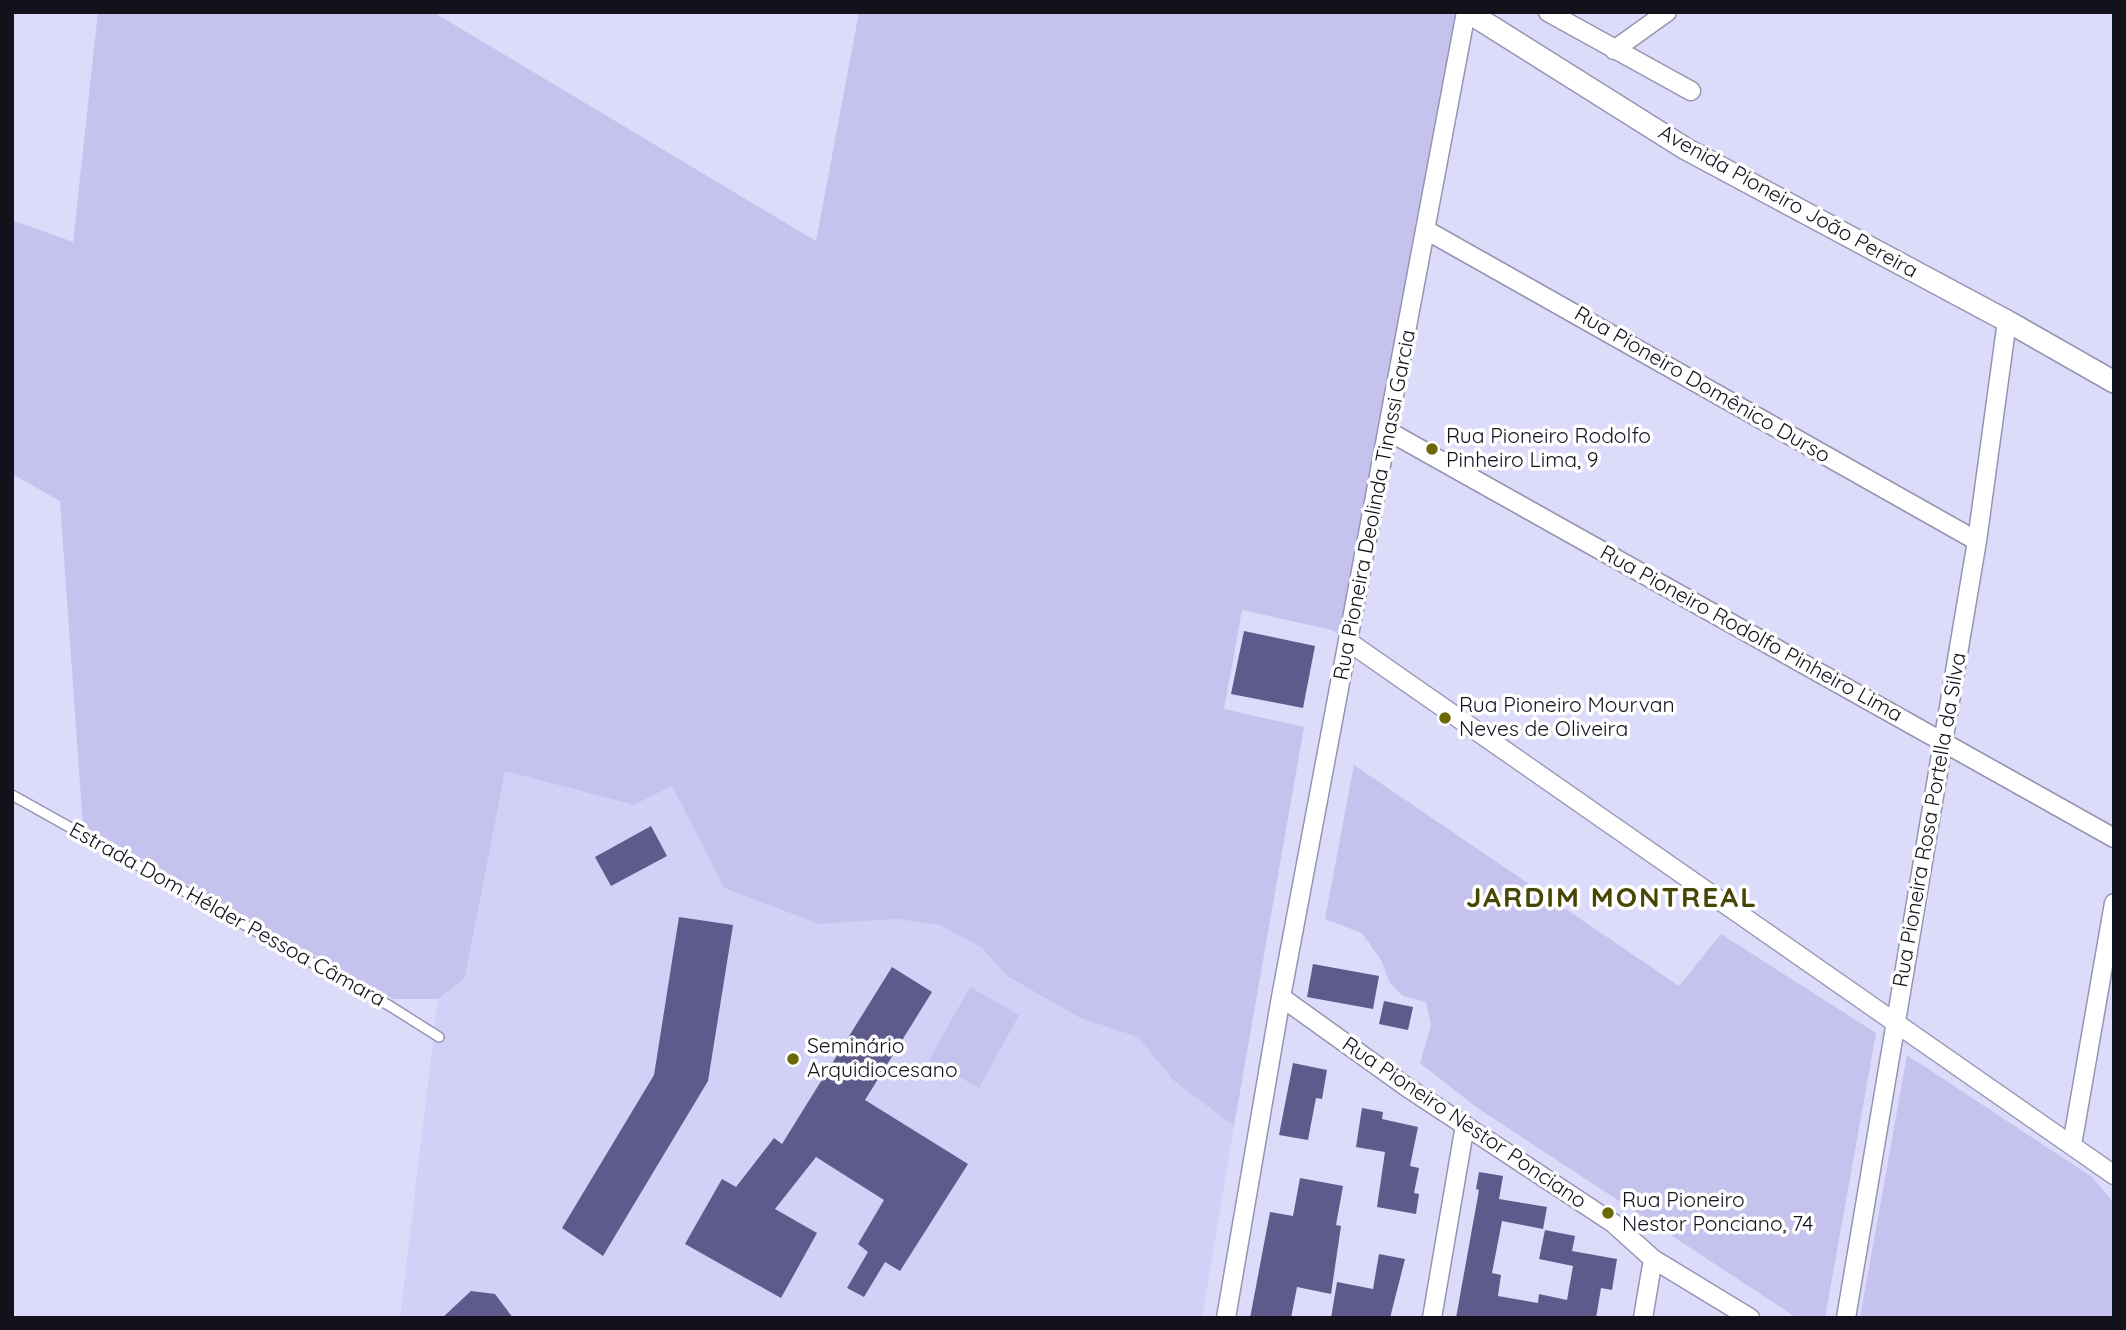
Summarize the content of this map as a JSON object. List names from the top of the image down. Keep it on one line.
{"streets":{"street":["Avenida Pioneiro João Pereira","Rua Pioneiro Domênico Durso","Rua Pioneira Deolinda Tinassi Garcia","Rua Pioneiro Rodolfo Pinheiro Lima","Rua Pioneira Rosa Portella da Silva","Rua Pioneiro Nestor Ponciano"],"lane":["Estrada Dom Hélder Pessoa Câmara"]},"crossings":[["Avenida Pioneiro João Pereira","Rua Pioneira Deolinda Tinassi Garcia"],["Avenida Pioneiro João Pereira","Rua Pioneira Rosa Portella da Silva"],["Rua Pioneiro Domênico Durso","Rua Pioneira Deolinda Tinassi Garcia"],["Rua Pioneiro Domênico Durso","Rua Pioneira Rosa Portella da Silva"],["Rua Pioneira Deolinda Tinassi Garcia","Rua Pioneiro Rodolfo Pinheiro Lima"],["Rua Pioneira Deolinda Tinassi Garcia","Rua Pioneiro Nestor Ponciano"],["Rua Pioneiro Rodolfo Pinheiro Lima","Rua Pioneira Rosa Portella da Silva"]],"districts":["JARDIM MONTREAL"],"places":["Rua Pioneiro Rodolfo Pinheiro Lima, 9","Rua Pioneiro Mourvan Neves de Oliveira","Seminário Arquidiocesano","Rua Pioneiro Nestor Ponciano, 74"]}
